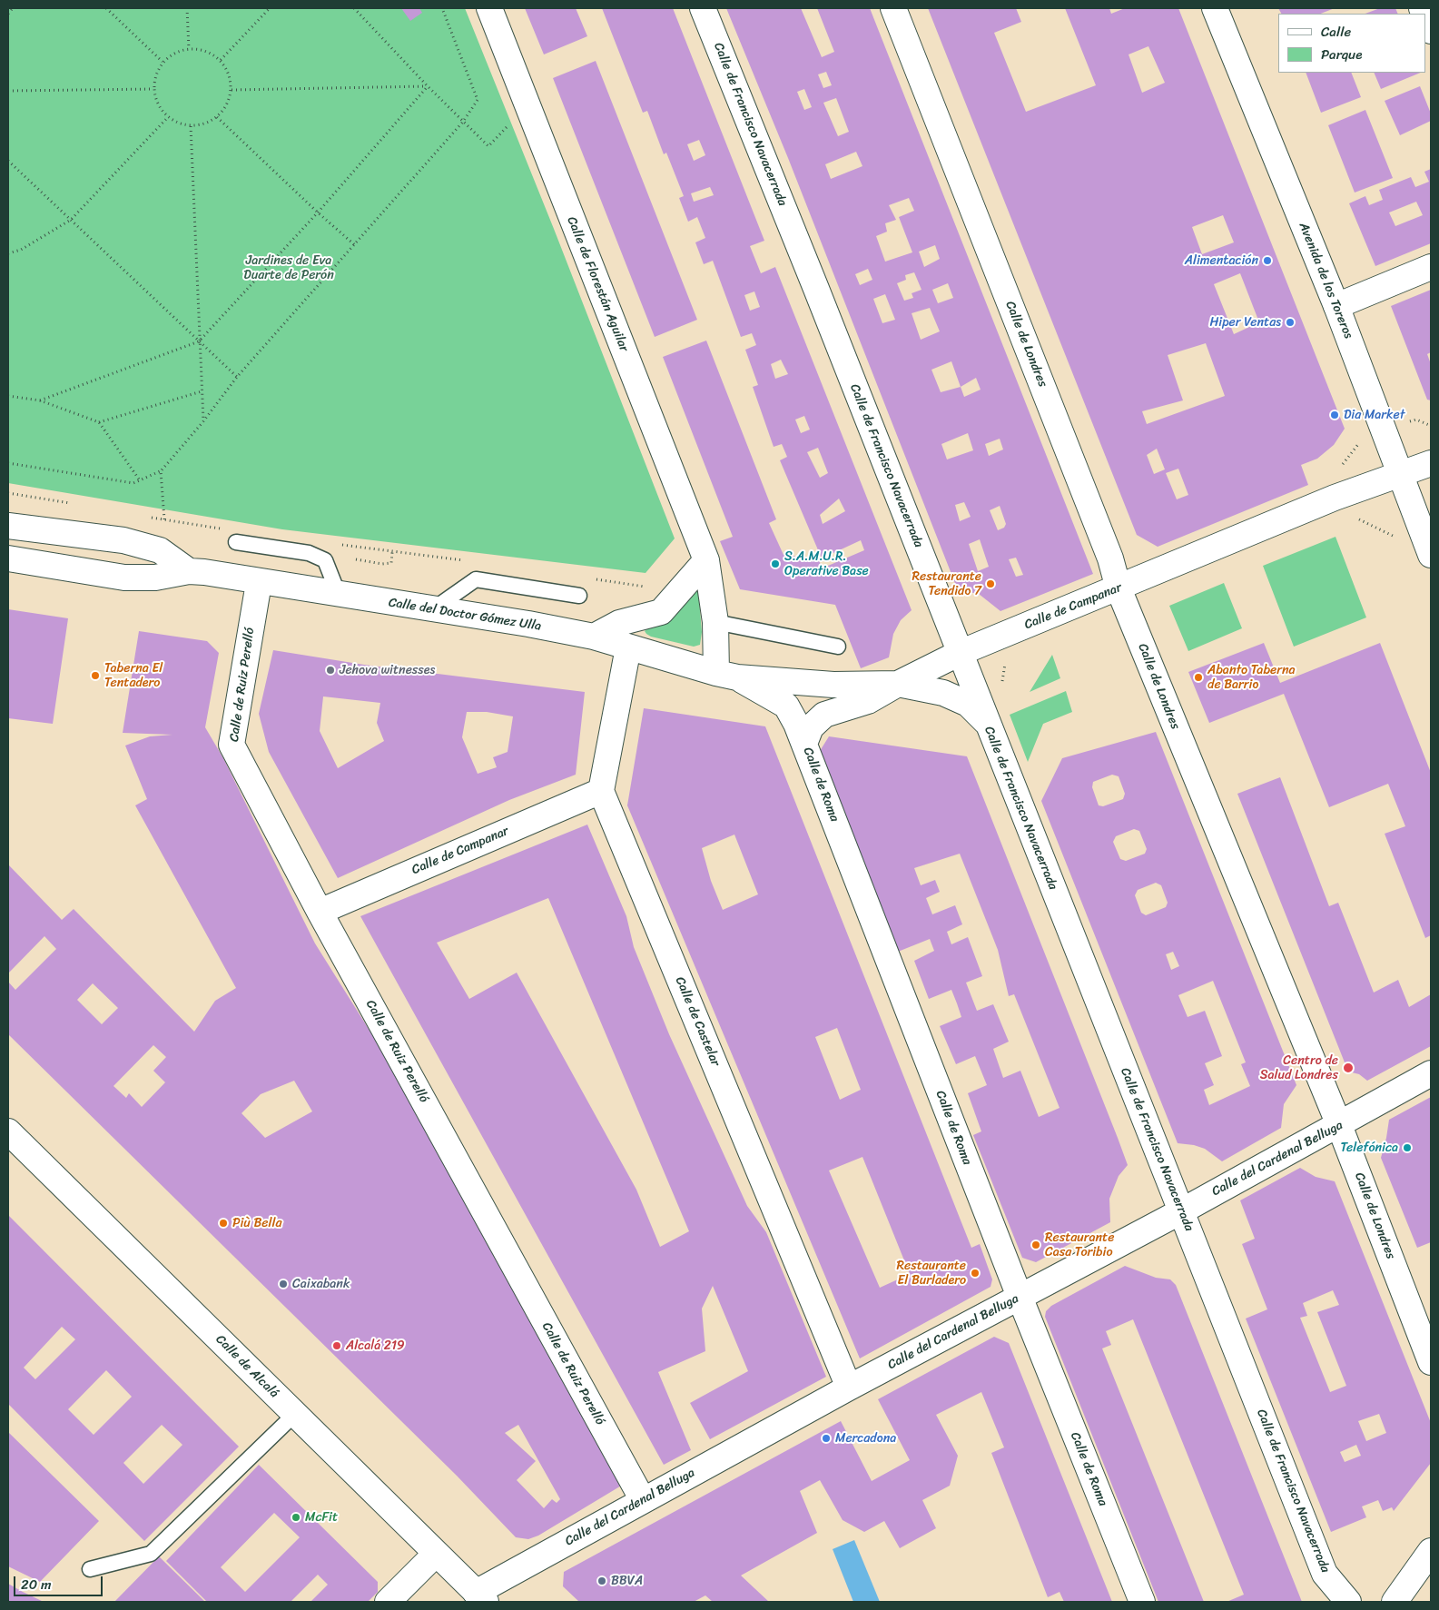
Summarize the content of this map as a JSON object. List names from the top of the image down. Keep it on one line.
{"streets":{"street":["Calle de Francisco Navacerrada","Avenida de los Toreros","Calle de Florestán Aguilar","Calle de Londres","Calle de Campanar","Calle del Doctor Gómez Ulla","Calle de Ruiz Perelló","Calle de Roma","Calle de Castelar","Calle del Cardenal Belluga","Calle de Alcalá"]},"crossings":[["Calle de Francisco Navacerrada","Calle de Campanar"],["Calle de Francisco Navacerrada","Calle del Cardenal Belluga"],["Avenida de los Toreros","Calle de Campanar"],["Calle de Florestán Aguilar","Calle de Campanar"],["Calle de Florestán Aguilar","Calle del Doctor Gómez Ulla"],["Calle de Florestán Aguilar","Calle de Roma"],["Calle de Londres","Calle de Campanar"],["Calle de Londres","Calle del Cardenal Belluga"],["Calle de Campanar","Calle del Doctor Gómez Ulla"],["Calle de Campanar","Calle de Ruiz Perelló"],["Calle de Campanar","Calle de Roma"],["Calle de Campanar","Calle de Castelar"],["Calle del Doctor Gómez Ulla","Calle de Ruiz Perelló"],["Calle del Doctor Gómez Ulla","Calle de Roma"],["Calle de Ruiz Perelló","Calle del Cardenal Belluga"],["Calle de Roma","Calle del Cardenal Belluga"],["Calle de Castelar","Calle del Cardenal Belluga"],["Calle del Cardenal Belluga","Calle de Alcalá"]],"parks":["Jardines de Eva Duarte de Perón"],"places":["Alimentación","Hiper Ventas","Dia Market","S.A.M.U.R. Operative Base","Restaurante Tendido 7","Jehova witnesses","Taberna El Tentadero","Abanto Taberna de Barrio","Centro de Salud Londres","Telefónica","Più Bella","Restaurante Casa Toribio","Restaurante El Burladero","Caixabank","Alcalá 219","Mercadona","McFit","BBVA"],"legend":["Calle","Parque"],"scale_bar":"20 m"}
